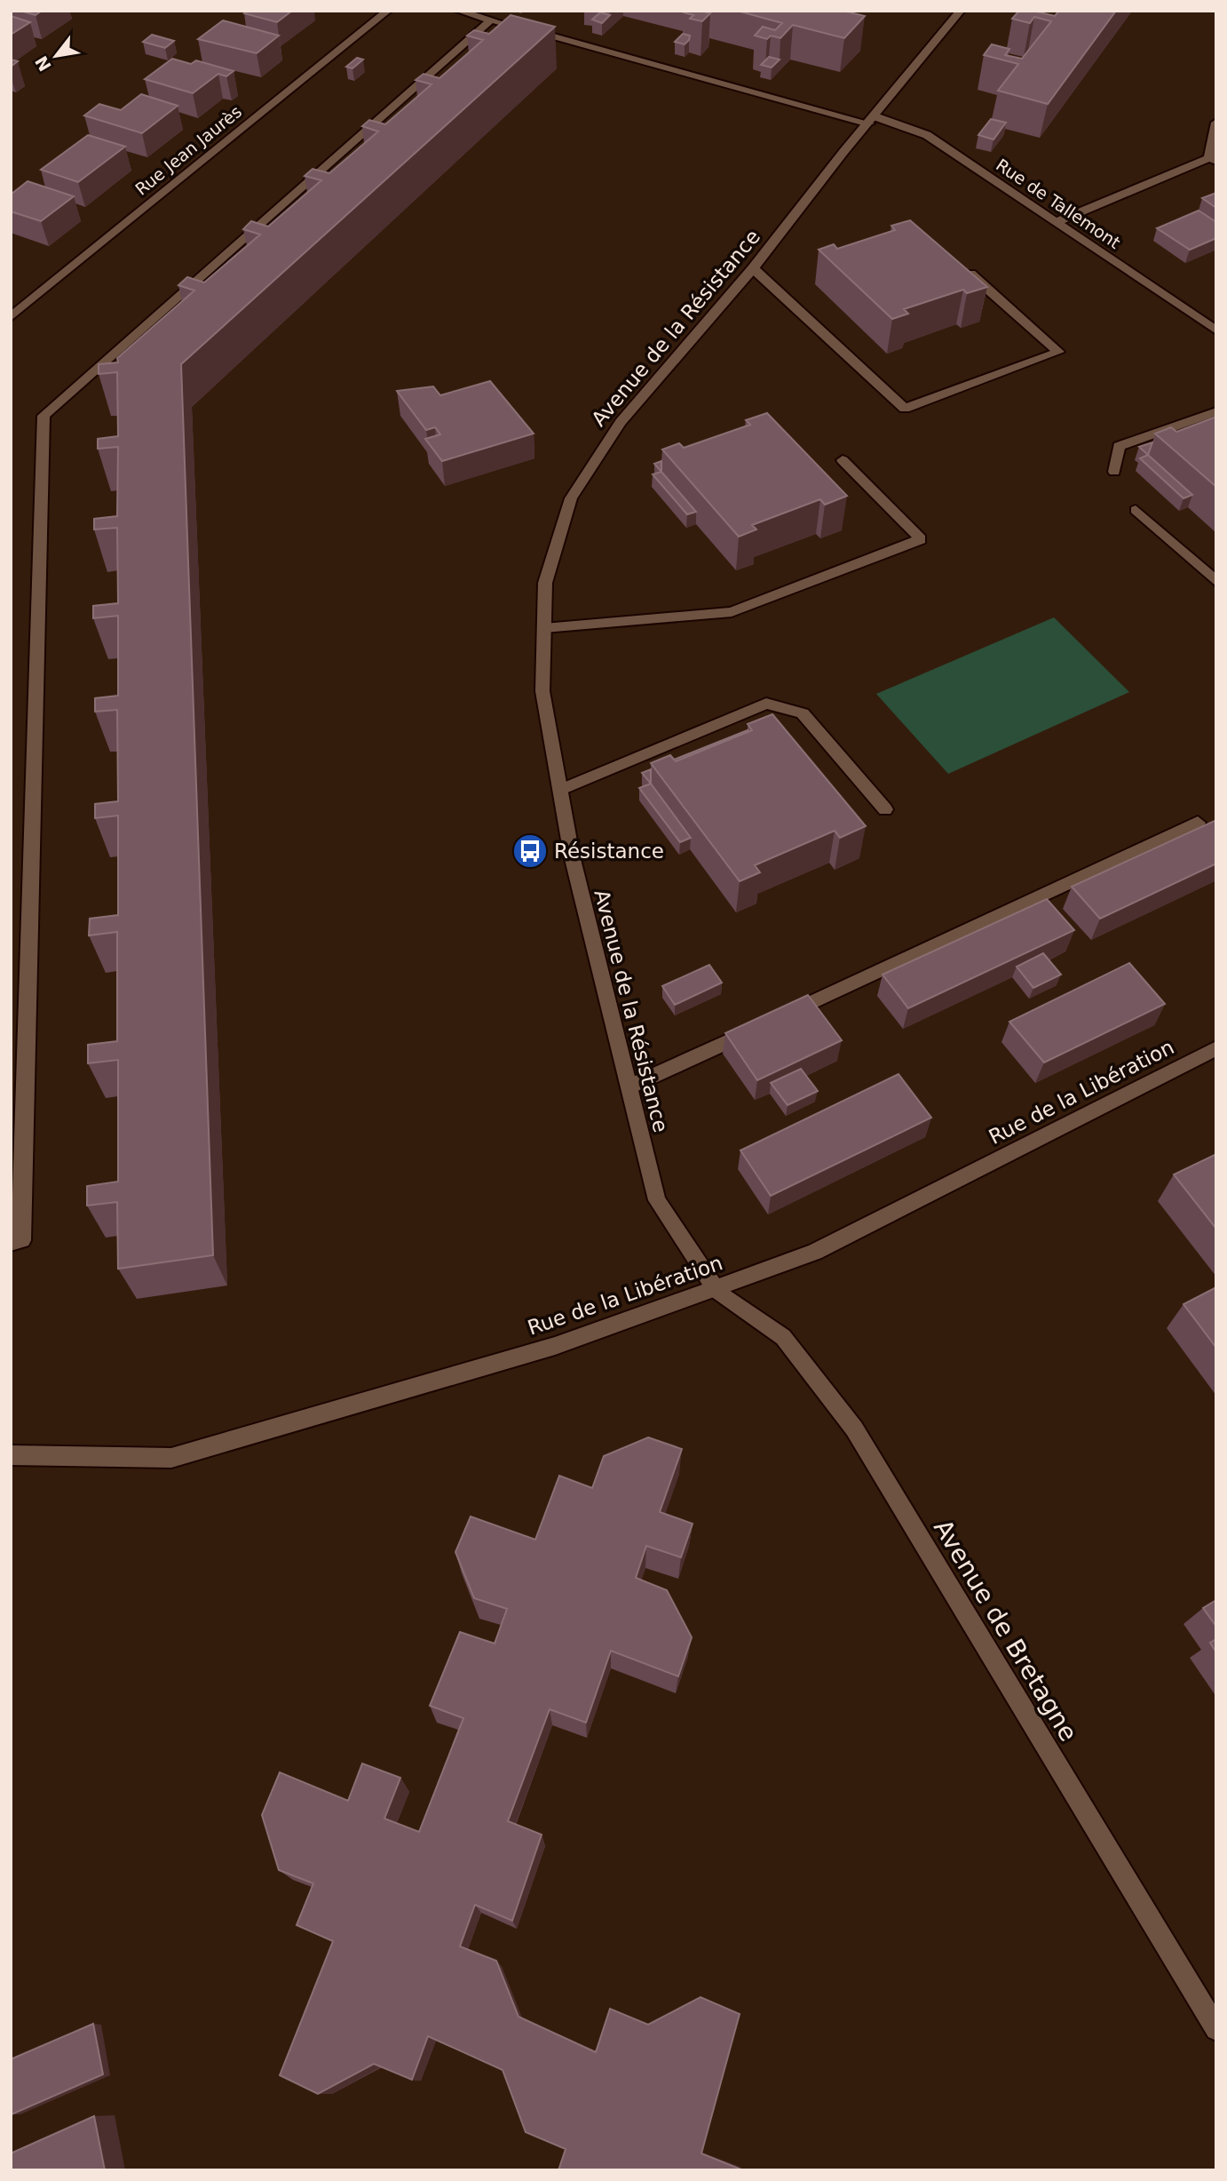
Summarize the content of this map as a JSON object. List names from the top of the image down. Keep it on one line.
{"streets":{"street":["Rue Jean Jaurès","Rue de Tallemont","Avenue de la Résistance","Rue de la Libération","Avenue de Bretagne"]},"crossings":[["Rue de Tallemont","Avenue de la Résistance"],["Avenue de la Résistance","Rue de la Libération"],["Avenue de la Résistance","Avenue de Bretagne"],["Rue de la Libération","Avenue de Bretagne"]],"places":{"bus stop":["Résistance"]},"north":"bottom left"}
